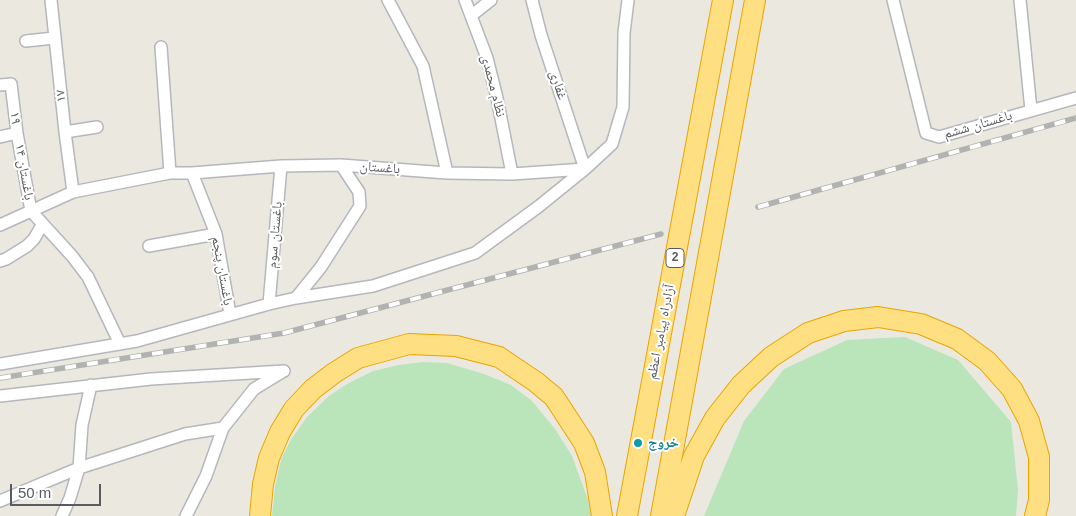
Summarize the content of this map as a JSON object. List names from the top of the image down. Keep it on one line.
{"streets":{"highway":["2","آزادراه پیامبر اعظم"],"street":["غفاری","نظام محمدی","۱۷","۱۹","باغستان ششم","باغستان","باغستان ۱۴","باغستان سوم","باغستان پنجم"]},"crossings":[["غفاری","باغستان"],["نظام محمدی","باغستان"],["۱۷","باغستان"],["۱۹","باغستان ۱۴"],["باغستان","باغستان ۱۴"],["باغستان","باغستان سوم"],["باغستان","باغستان پنجم"]],"places":["خروج"],"scale_bar":"50 m"}
